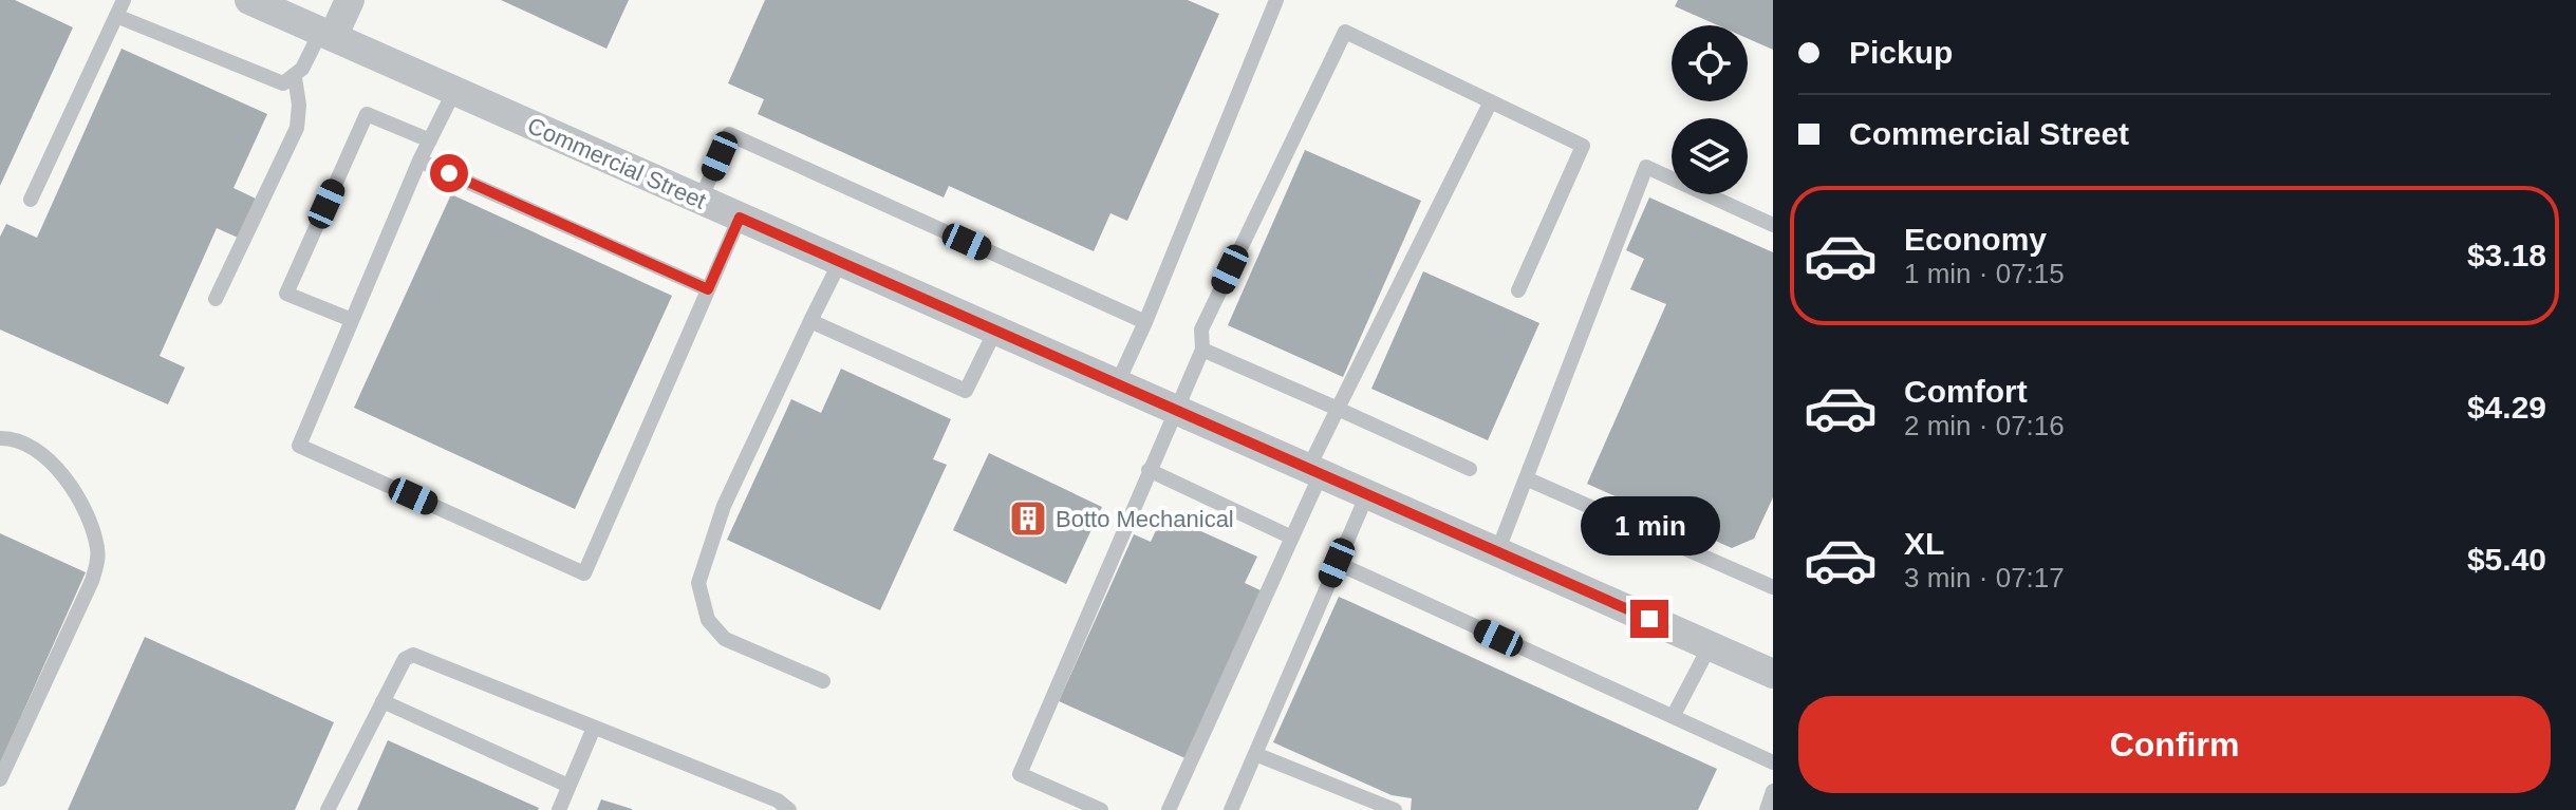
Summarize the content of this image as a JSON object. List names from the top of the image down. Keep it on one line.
{"streets":{"street":["Commercial Street"]},"places":{"building":["Botto Mechanical"]},"page":{"banner":["Pickup","Commercial Street"],"list":[{"name":"Economy","note":"1 min · 07:15","value":"$3.18"},{"name":"Comfort","note":"2 min · 07:16","value":"$4.29"},{"name":"XL","note":"3 min · 07:17","value":"$5.40"}],"bubble":"1 min","buttons":"Confirm"}}
